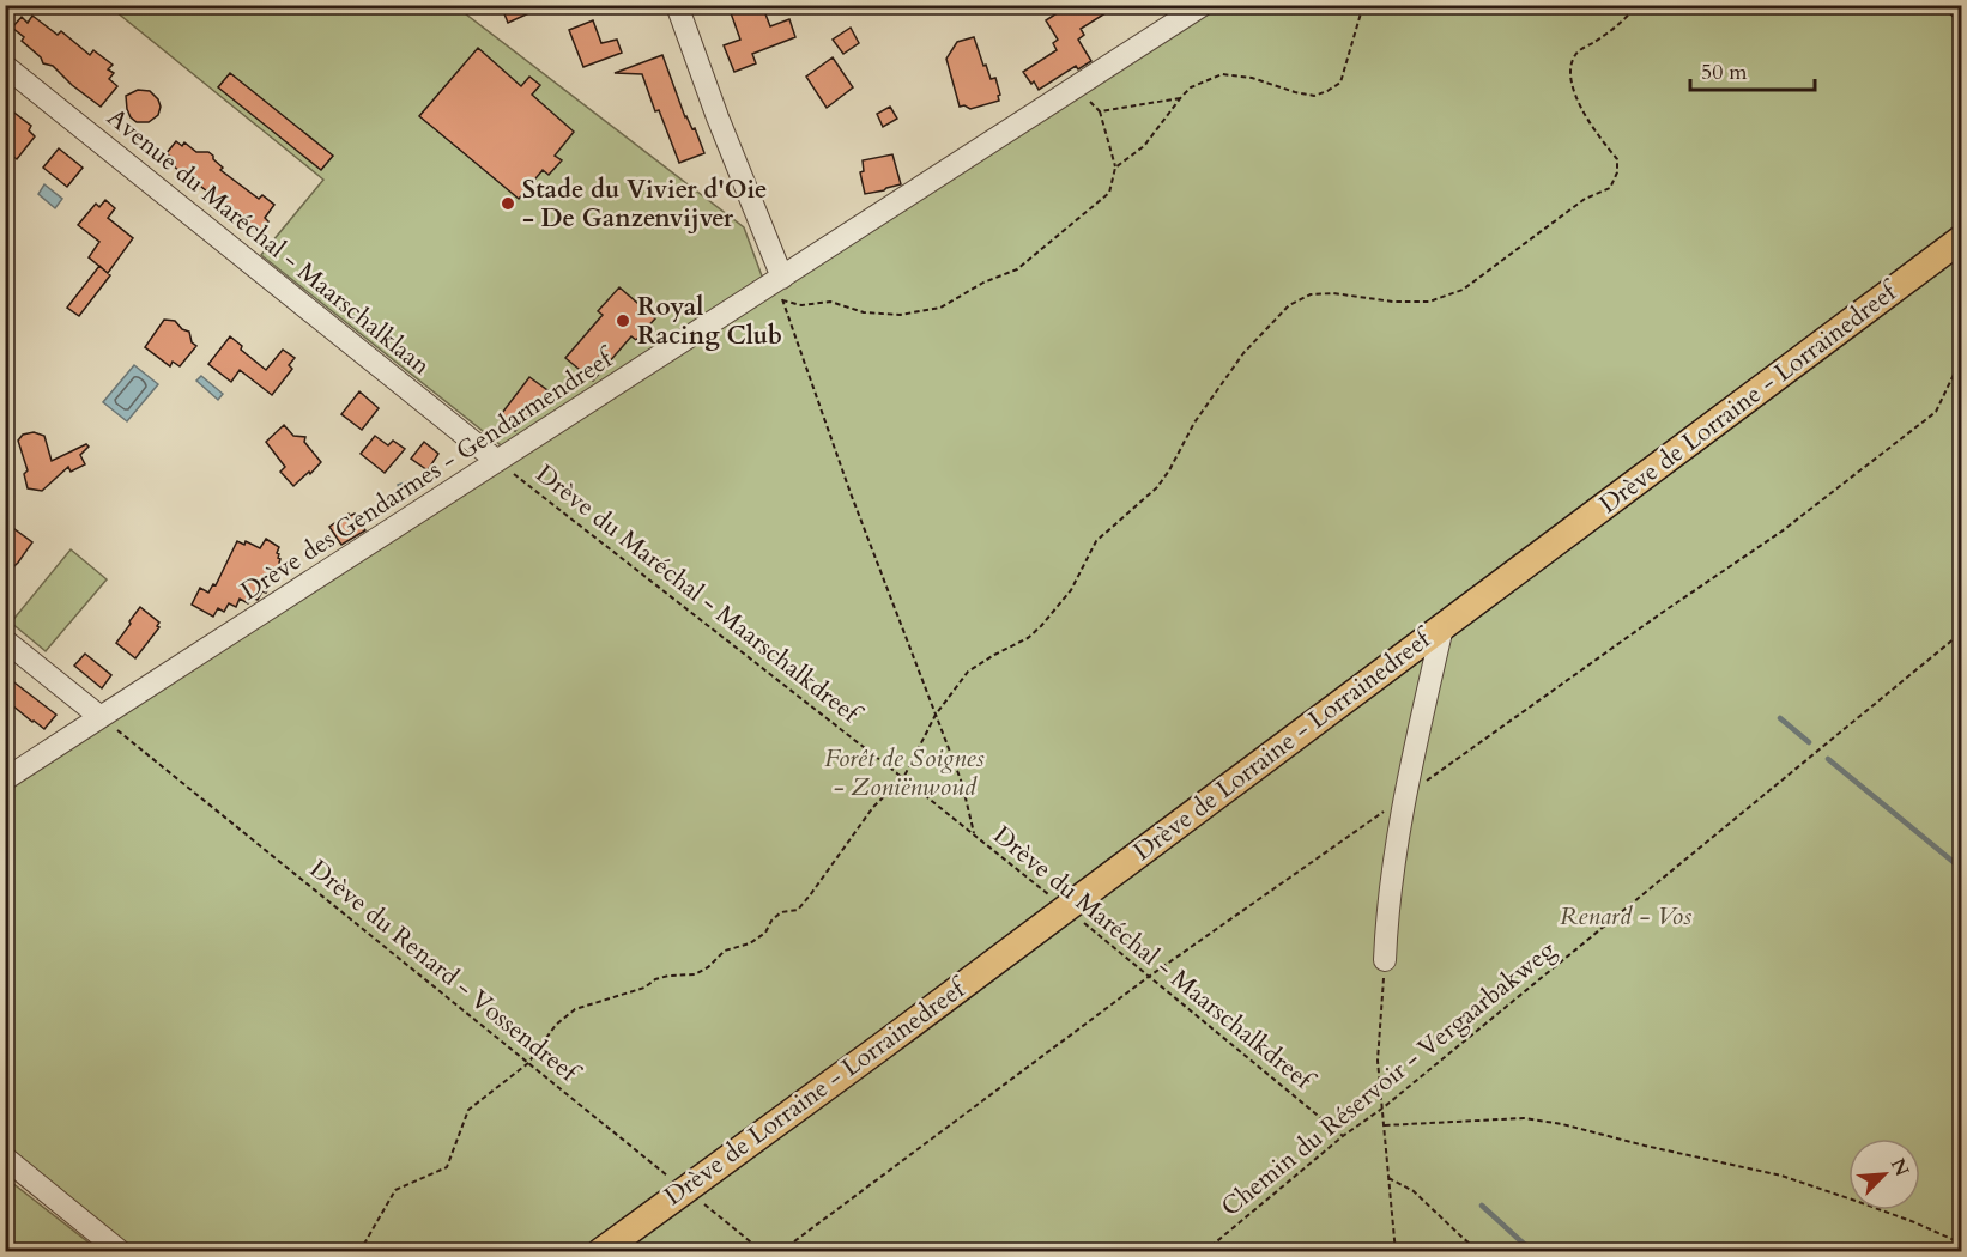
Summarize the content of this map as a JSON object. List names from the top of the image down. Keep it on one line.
{"streets":{"main road":["Drève de Lorraine - Lorrainedreef"],"street":["Avenue du Maréchal - Maarschalklaan","Drève des Gendarmes - Gendarmendreef"],"path":["Drève du Maréchal - Maarschalkdreef","Drève du Renard - Vossendreef","Chemin du Réservoir - Vergaarbakweg"]},"crossings":[["Avenue du Maréchal - Maarschalklaan","Drève des Gendarmes - Gendarmendreef"],["Avenue du Maréchal - Maarschalklaan","Drève du Maréchal - Maarschalkdreef"],["Drève de Lorraine - Lorrainedreef","Drève du Maréchal - Maarschalkdreef"],["Drève de Lorraine - Lorrainedreef","Drève du Renard - Vossendreef"],["Drève des Gendarmes - Gendarmendreef","Drève du Maréchal - Maarschalkdreef"],["Drève des Gendarmes - Gendarmendreef","Drève du Renard - Vossendreef"],["Drève du Maréchal - Maarschalkdreef","Chemin du Réservoir - Vergaarbakweg"]],"parks":["Forêt de Soignes - Zoniënwoud","Renard - Vos"],"places":["Stade du Vivier d'Oie - De Ganzenvijver","Royal Racing Club"],"scale_bar":"50 m","north":"top right"}
